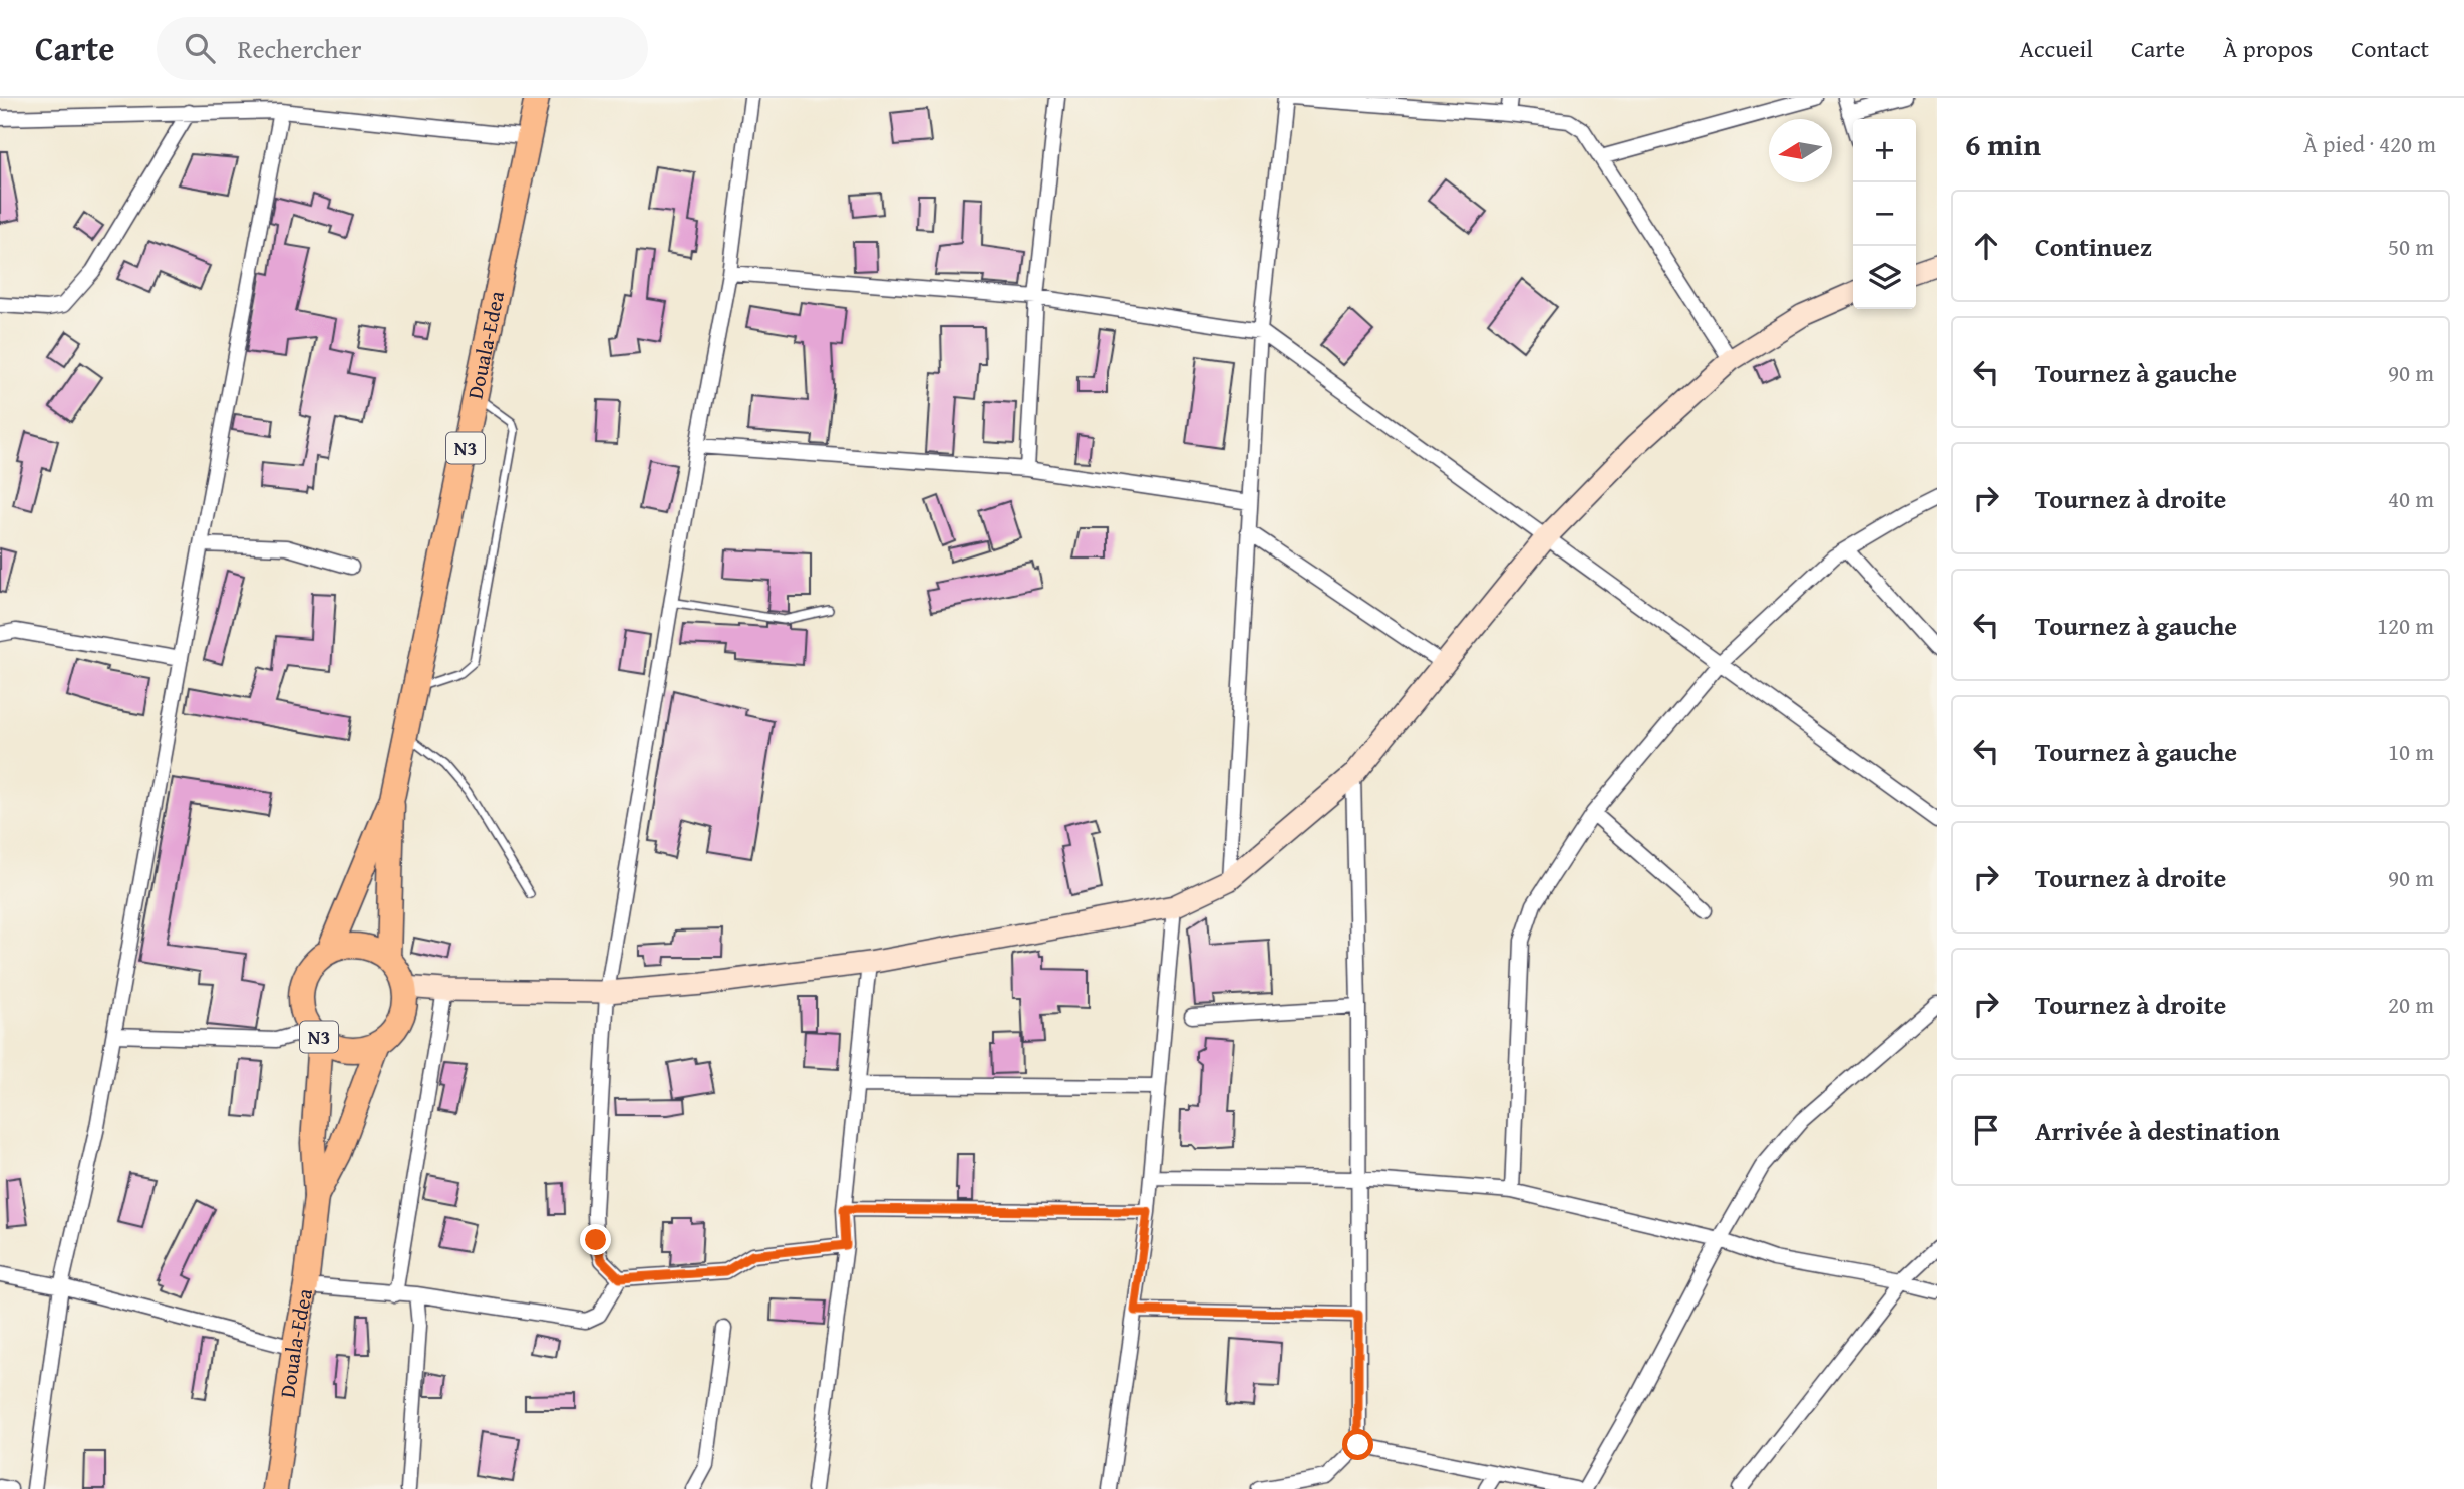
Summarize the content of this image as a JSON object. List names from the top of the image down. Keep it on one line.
{"streets":{"highway":["Douala-Edea","N3"]},"crossings":[["Douala-Edea","N3"]],"north":"left","page":{"header":"Carte","search":"Rechercher","nav":["Accueil","Carte","À propos","Contact"],"heading":["6 min","À pied · 420 m"],"map_buttons":["+","−"],"list":[["Continuez","50 m"],["Tournez à gauche","90 m"],["Tournez à droite","40 m"],["Tournez à gauche","120 m"],["Tournez à gauche","10 m"],["Tournez à droite","90 m"],["Tournez à droite","20 m"],"Arrivée à destination"]}}
